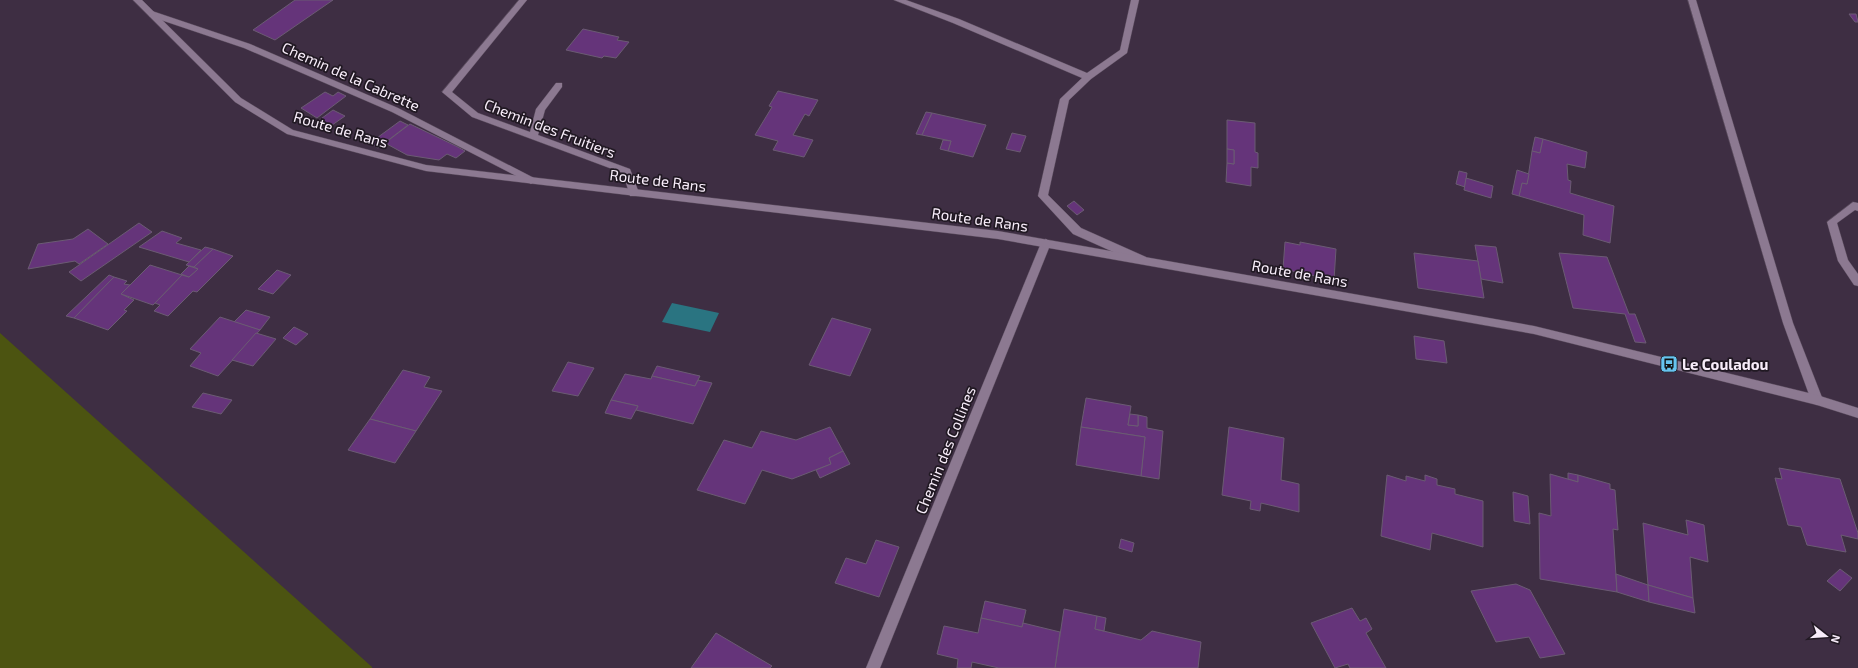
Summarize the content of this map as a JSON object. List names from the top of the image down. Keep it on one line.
{"streets":{"street":["Chemin de la Cabrette","Chemin des Fruitiers","Route de Rans","Chemin des Collines"]},"crossings":[["Chemin de la Cabrette","Route de Rans"],["Chemin des Fruitiers","Route de Rans"],["Route de Rans","Chemin des Collines"]],"places":{"bus stop":["Le Couladou"]},"north":"right"}
